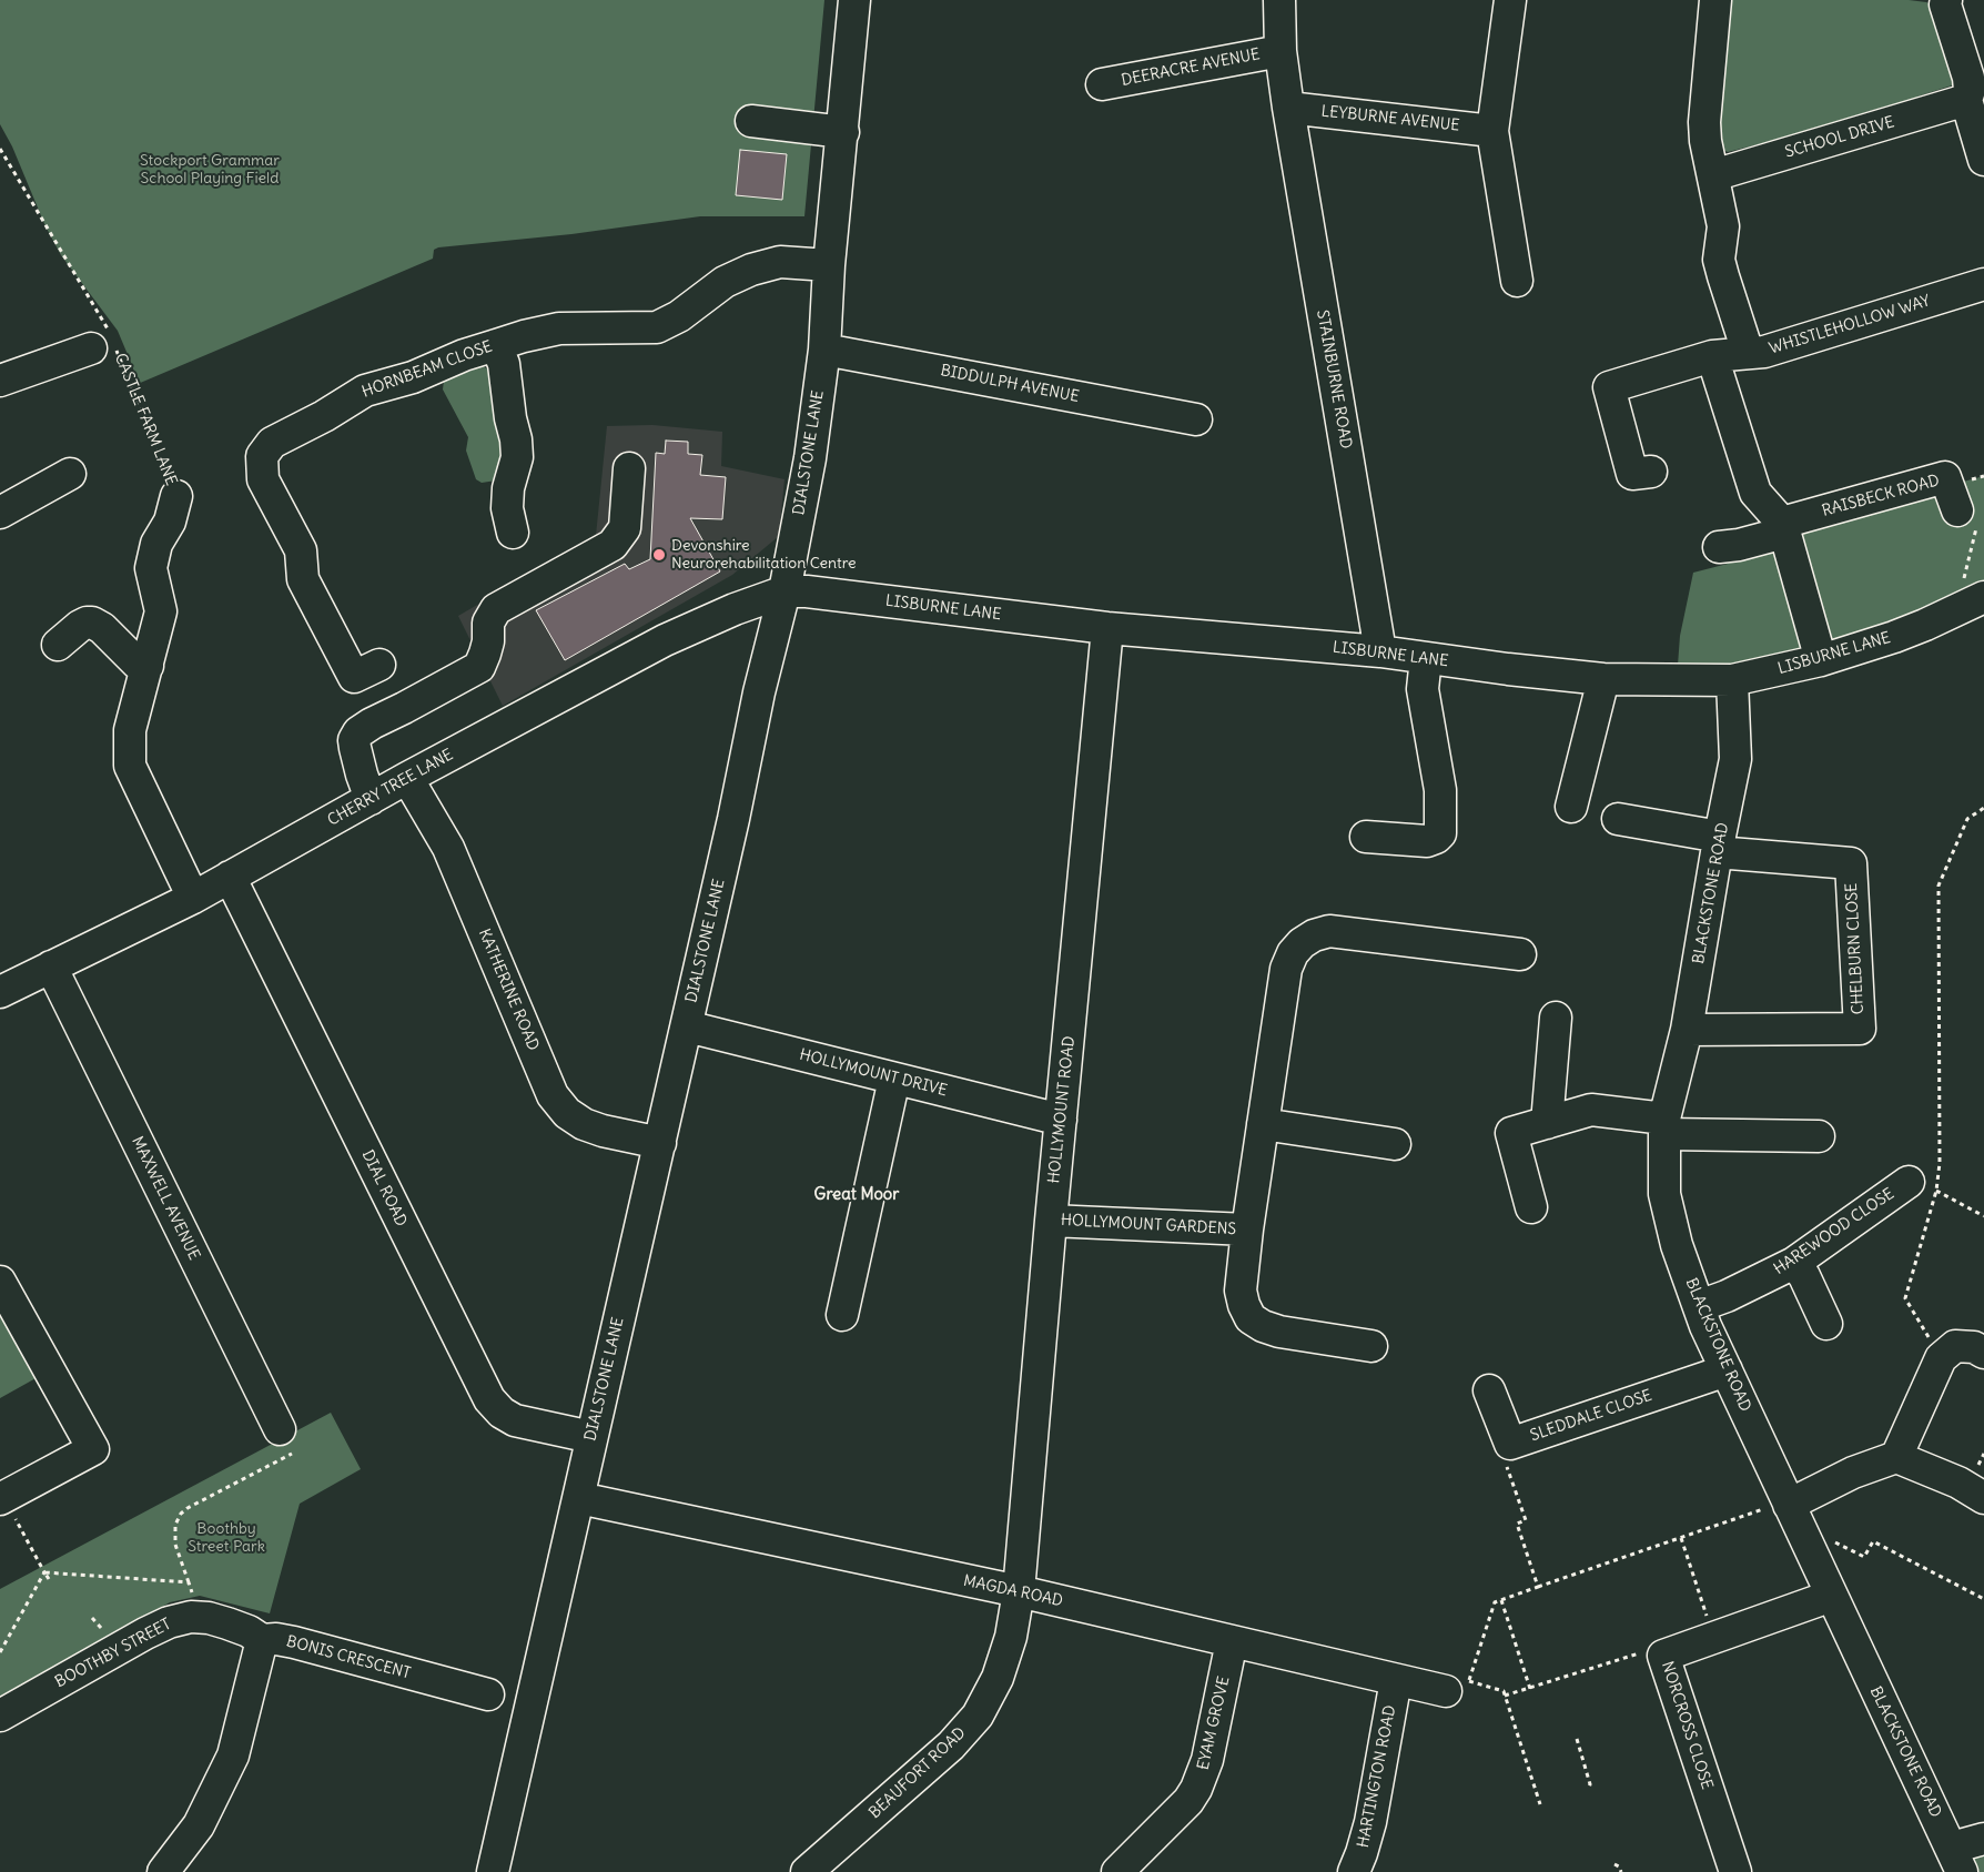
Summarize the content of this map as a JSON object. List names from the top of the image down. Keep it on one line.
{"streets":{"street":["DEERACRE AVENUE","LEYBURNE AVENUE","SCHOOL DRIVE","WHISTLEHOLLOW WAY","HORNBEAM CLOSE","STAINBURNE ROAD","BIDDULPH AVENUE","CASTLE FARM LANE","DIALSTONE LANE","RAISBECK ROAD","LISBURNE LANE","CHERRY TREE LANE","BLACKSTONE ROAD","CHELBURN CLOSE","KATHERINE ROAD","HOLLYMOUNT DRIVE","HOLLYMOUNT ROAD","DIAL ROAD","MAXWELL AVENUE","HOLLYMOUNT GARDENS","HAREWOOD CLOSE","SLEDDALE CLOSE","MAGDA ROAD","BOOTHBY STREET","BONIS CRESCENT","EYAM GROVE","NORCROSS CLOSE","BEAUFORT ROAD","HARTINGTON ROAD"]},"crossings":[["DEERACRE AVENUE","STAINBURNE ROAD"],["LEYBURNE AVENUE","STAINBURNE ROAD"],["HORNBEAM CLOSE","DIALSTONE LANE"],["STAINBURNE ROAD","LISBURNE LANE"],["BIDDULPH AVENUE","DIALSTONE LANE"],["CASTLE FARM LANE","CHERRY TREE LANE"],["DIALSTONE LANE","LISBURNE LANE"],["DIALSTONE LANE","CHERRY TREE LANE"],["DIALSTONE LANE","KATHERINE ROAD"],["DIALSTONE LANE","HOLLYMOUNT DRIVE"],["DIALSTONE LANE","DIAL ROAD"],["DIALSTONE LANE","MAGDA ROAD"],["LISBURNE LANE","CHERRY TREE LANE"],["LISBURNE LANE","BLACKSTONE ROAD"],["LISBURNE LANE","HOLLYMOUNT ROAD"],["CHERRY TREE LANE","KATHERINE ROAD"],["CHERRY TREE LANE","DIAL ROAD"],["CHERRY TREE LANE","MAXWELL AVENUE"],["BLACKSTONE ROAD","CHELBURN CLOSE"],["BLACKSTONE ROAD","HAREWOOD CLOSE"],["BLACKSTONE ROAD","SLEDDALE CLOSE"],["BLACKSTONE ROAD","NORCROSS CLOSE"],["HOLLYMOUNT DRIVE","HOLLYMOUNT ROAD"],["HOLLYMOUNT ROAD","HOLLYMOUNT GARDENS"],["HOLLYMOUNT ROAD","MAGDA ROAD"],["HOLLYMOUNT ROAD","BEAUFORT ROAD"],["MAGDA ROAD","EYAM GROVE"],["MAGDA ROAD","BEAUFORT ROAD"],["MAGDA ROAD","HARTINGTON ROAD"],["BOOTHBY STREET","BONIS CRESCENT"]],"districts":["Great Moor"],"parks":["Stockport Grammar School Playing Field","Boothby Street Park"],"places":["Devonshire Neurorehabilitation Centre"]}
